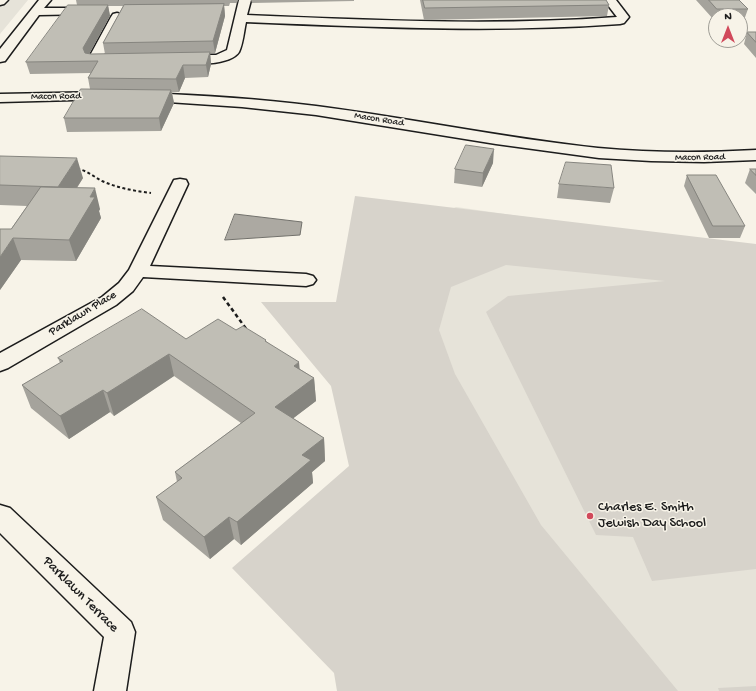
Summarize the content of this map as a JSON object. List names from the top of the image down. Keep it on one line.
{"streets":{"street":["Macon Road","Parklawn Place","Parklawn Terrace"]},"places":["Charles E. Smith Jewish Day School"],"north":"top"}
